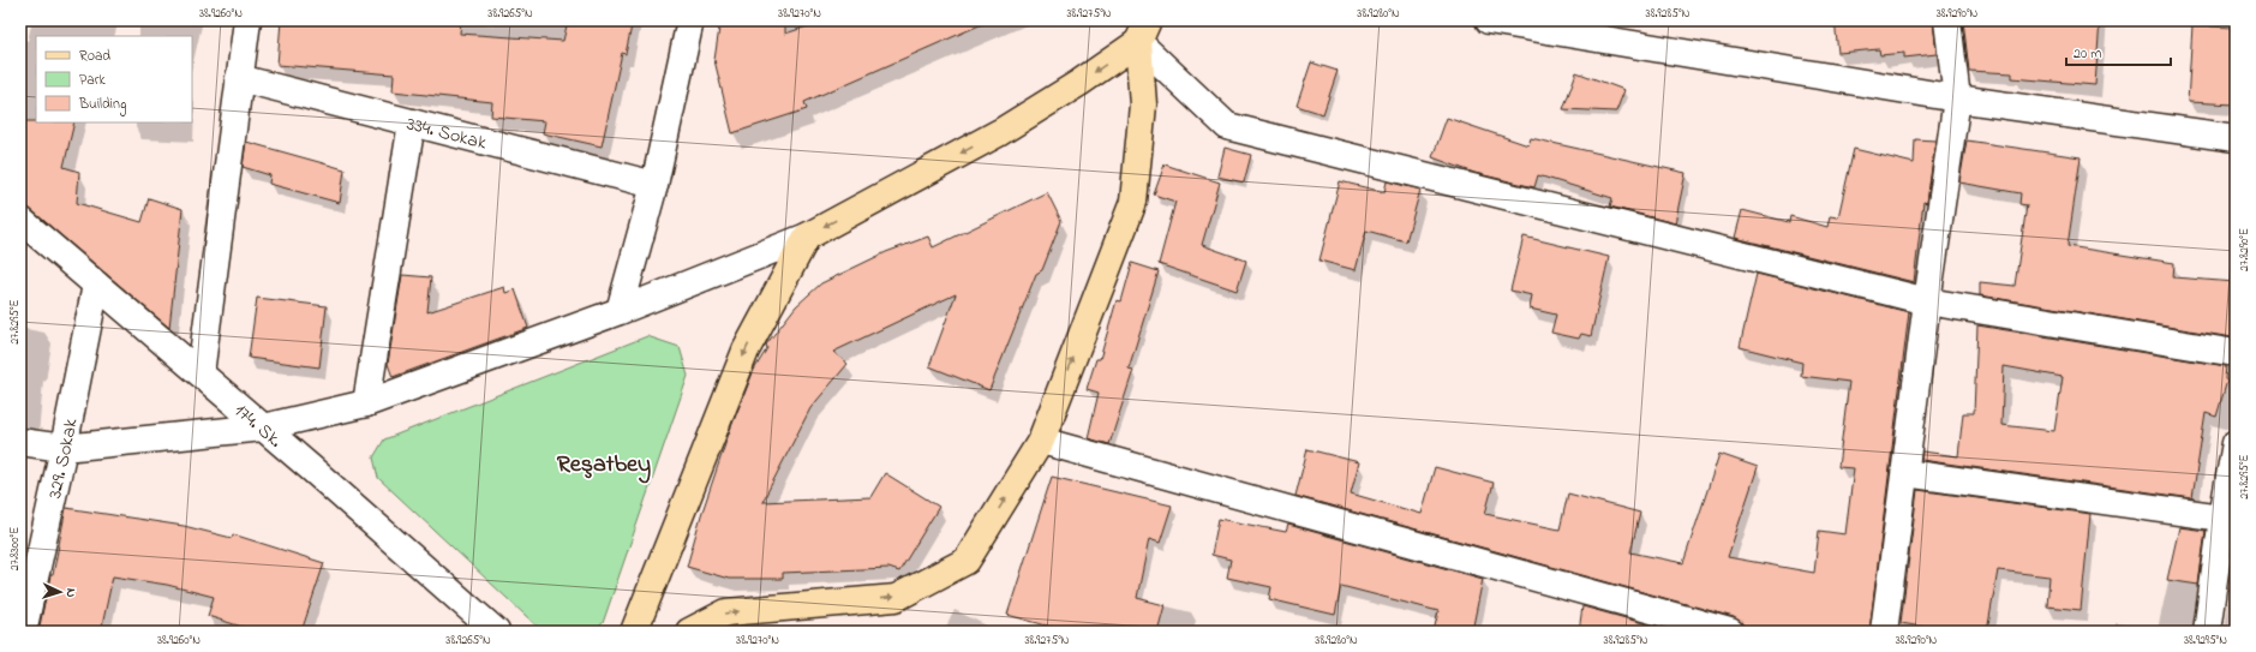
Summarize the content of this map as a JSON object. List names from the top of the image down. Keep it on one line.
{"streets":{"street":["334. Sokak","174. Sk.","329. Sokak"]},"crossings":[["174. Sk.","329. Sokak"]],"districts":["Reşatbey"],"legend":["Road","Park","Building"],"scale_bar":"20 m","north":"right","coordinates":["38.9260°N","38.9265°N","38.9270°N","38.9275°N","38.9280°N","38.9285°N","38.9290°N","27.8290°E","27.8295°E","27.8300°E","38.9295°N"]}
